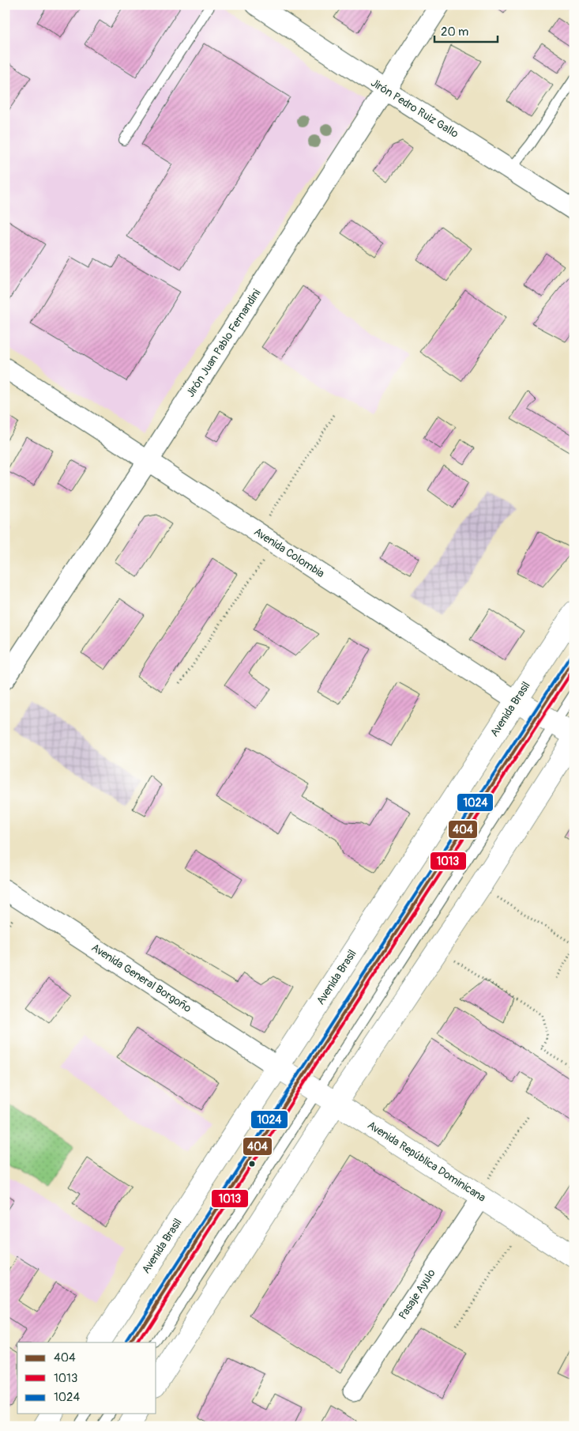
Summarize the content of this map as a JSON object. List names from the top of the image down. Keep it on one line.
{"streets":{"main road":["Avenida Colombia","Avenida Brasil","Avenida República Dominicana"],"street":["Jirón Pedro Ruiz Gallo","Jirón Juan Pablo Fernandini","Avenida General Borgoño","Pasaje Ayulo"]},"crossings":[["Jirón Pedro Ruiz Gallo","Jirón Juan Pablo Fernandini"],["Jirón Juan Pablo Fernandini","Avenida Colombia"],["Avenida Colombia","Avenida Brasil"],["Avenida Brasil","Avenida General Borgoño"],["Avenida Brasil","Avenida República Dominicana"],["Avenida General Borgoño","Avenida República Dominicana"],["Avenida República Dominicana","Pasaje Ayulo"]],"lines":["transit line 1024","transit line 404","transit line 1013"],"legend":["404","1013","1024"],"scale_bar":"20 m"}
